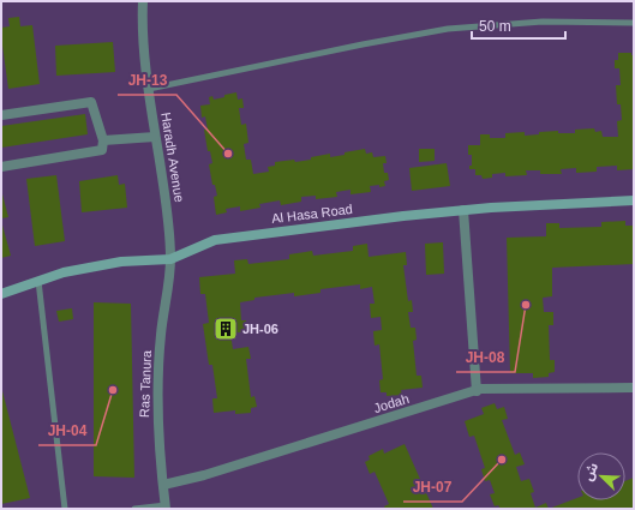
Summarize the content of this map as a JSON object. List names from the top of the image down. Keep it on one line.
{"streets":{"main road":["Al Hasa Road"],"street":["Haradh Avenue","Ras Tanura","Jodah"]},"crossings":[["Haradh Avenue","Al Hasa Road"],["Haradh Avenue","Ras Tanura"],["Al Hasa Road","Ras Tanura"],["Ras Tanura","Jodah"]],"places":{"other":["JH-13","JH-08","JH-04","JH-07"],"building":["JH-06"]},"scale_bar":"50 m","north":"top left"}
